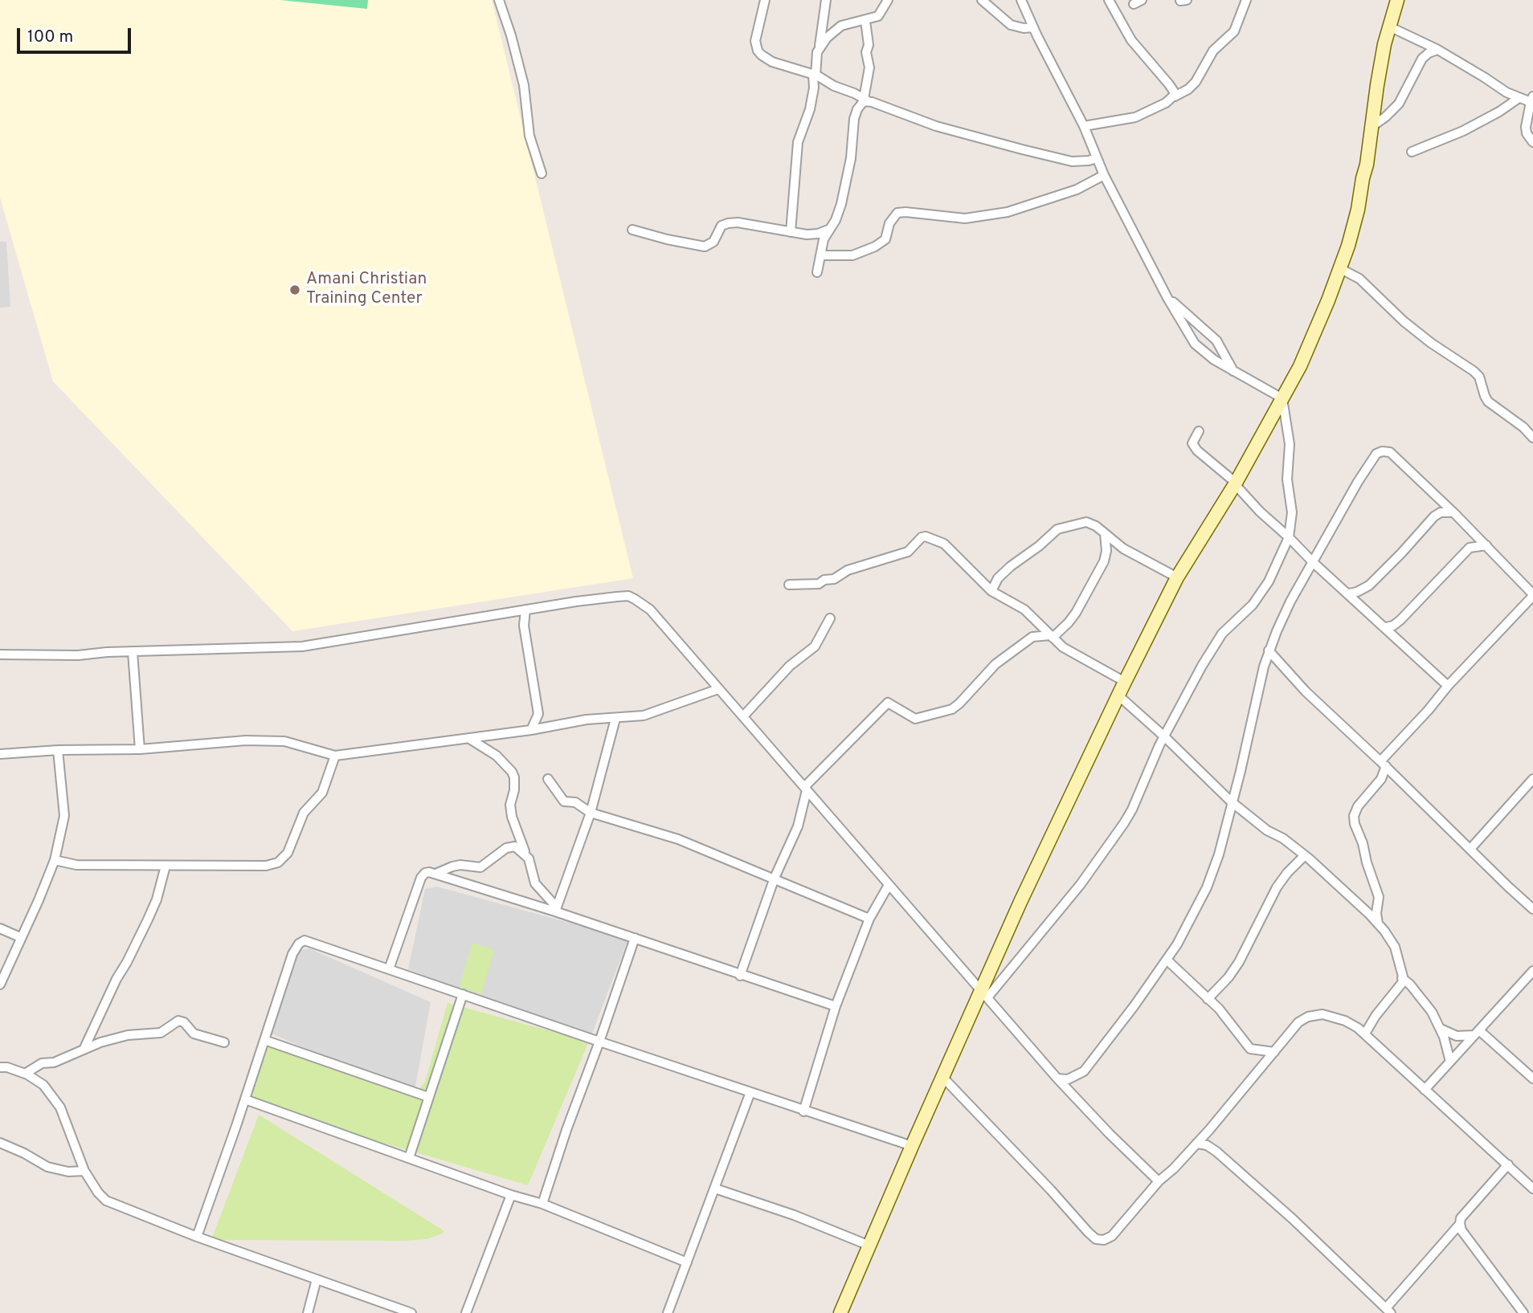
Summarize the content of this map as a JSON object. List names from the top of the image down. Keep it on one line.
{"places":["Amani Christian Training Center"],"scale_bar":"100 m"}
